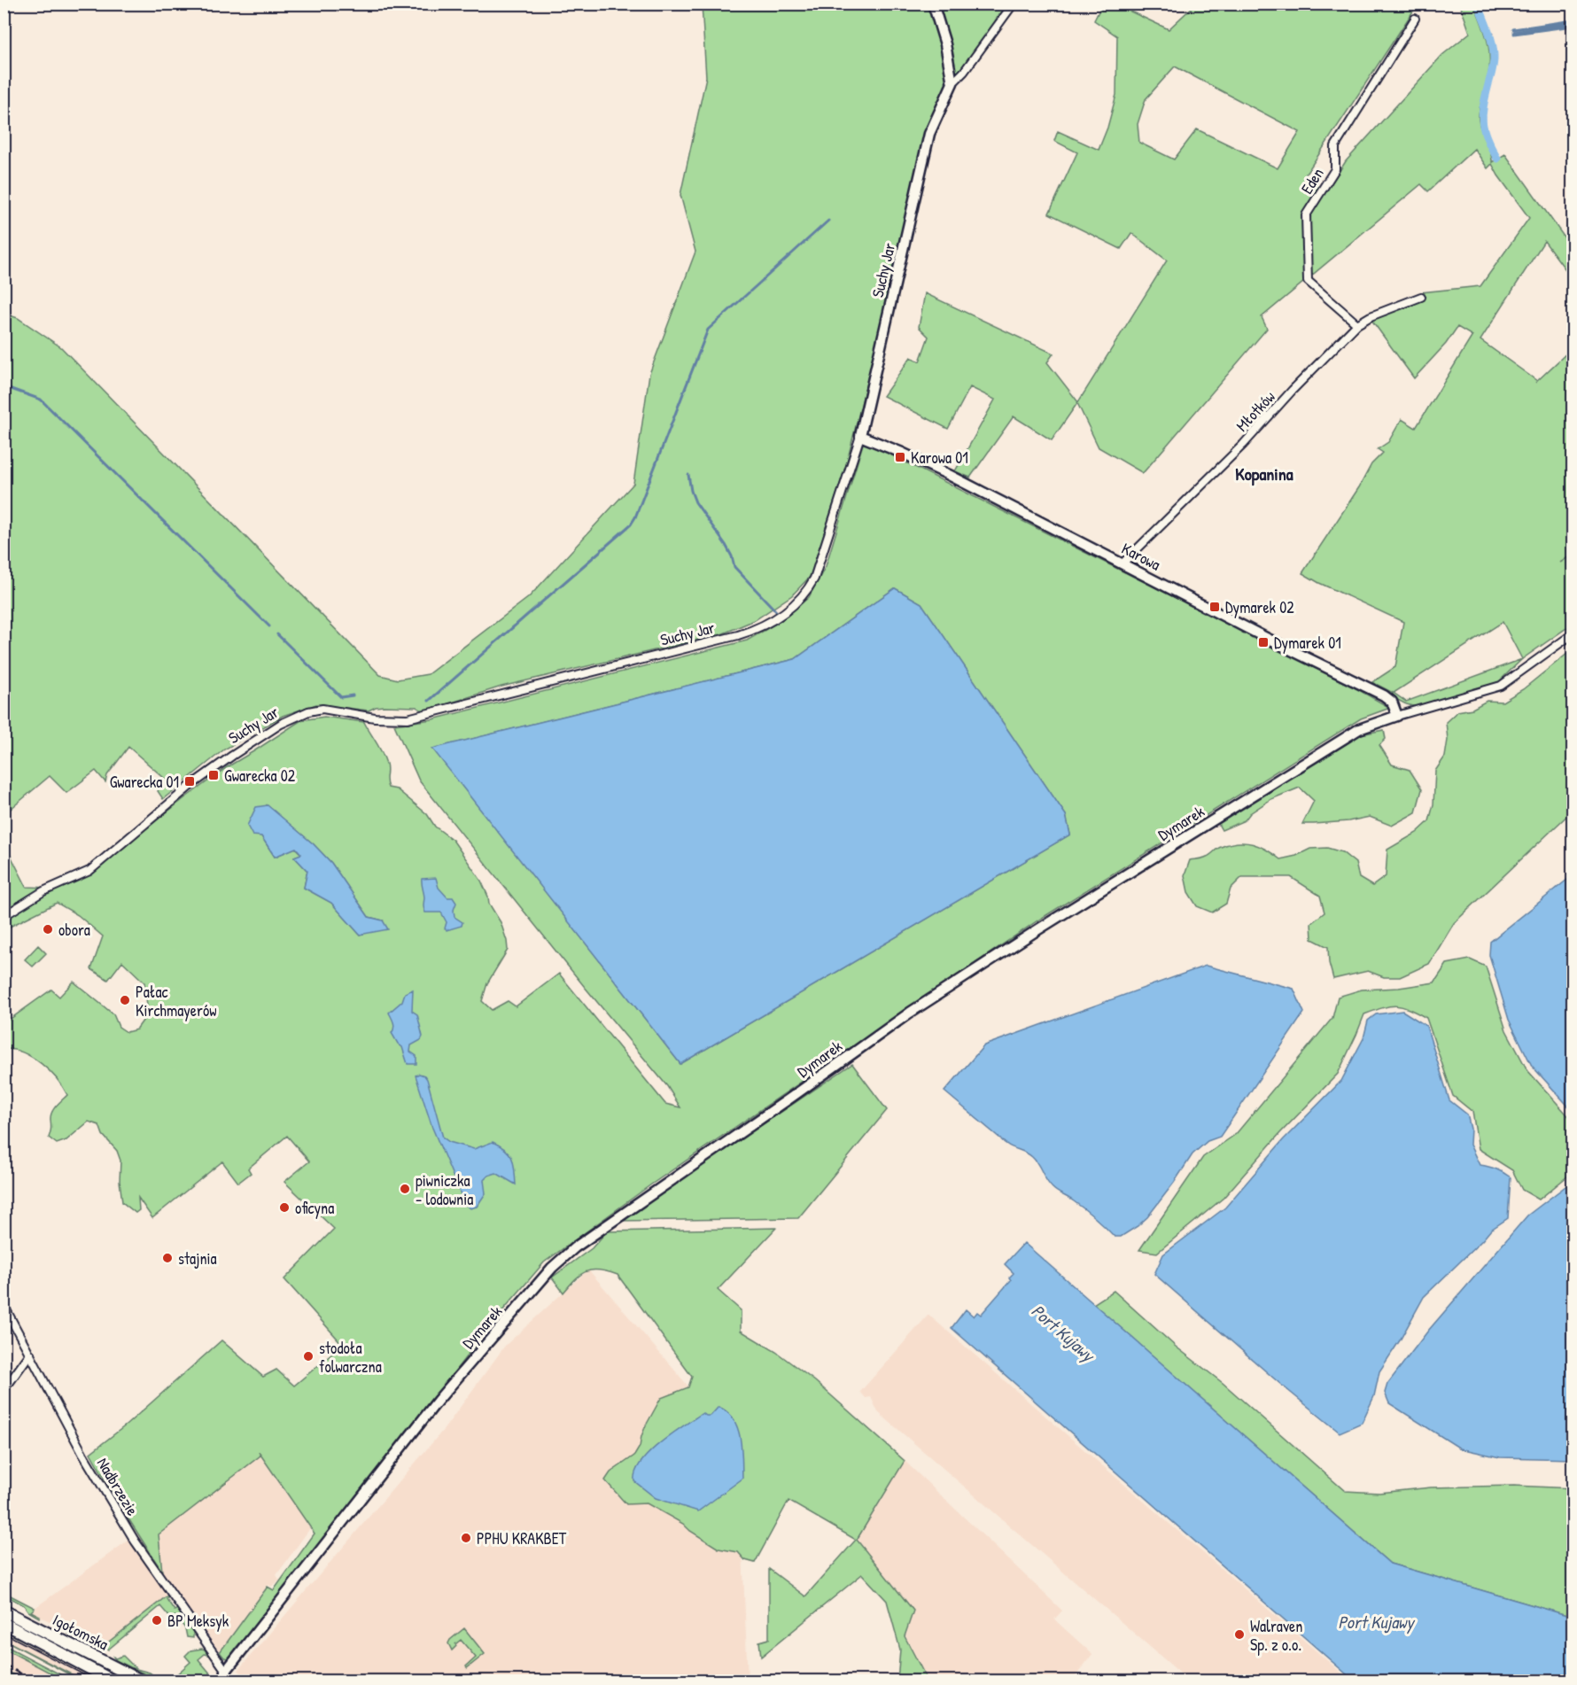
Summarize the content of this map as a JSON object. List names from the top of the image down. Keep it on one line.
{"streets":{"main road":["Igołomska"],"street":["Eden","Suchy Jar","Młotków","Karowa","Dymarek","Nadbrzezie"]},"crossings":[["Eden","Młotków"],["Suchy Jar","Karowa"],["Młotków","Karowa"],["Karowa","Dymarek"],["Dymarek","Nadbrzezie"]],"districts":["Kopanina"],"water":["Port Kujawy"],"places":{"transit":["Karowa 01","Dymarek 02","Dymarek 01","Gwarecka 02","Gwarecka 01"],"other":["obora","Pałac Kirchmayerów","piwniczka - lodownia","oficyna","stajnia","stodoła folwarczna","PPHU KRAKBET","BP Meksyk","Walraven Sp. z o.o."]}}
